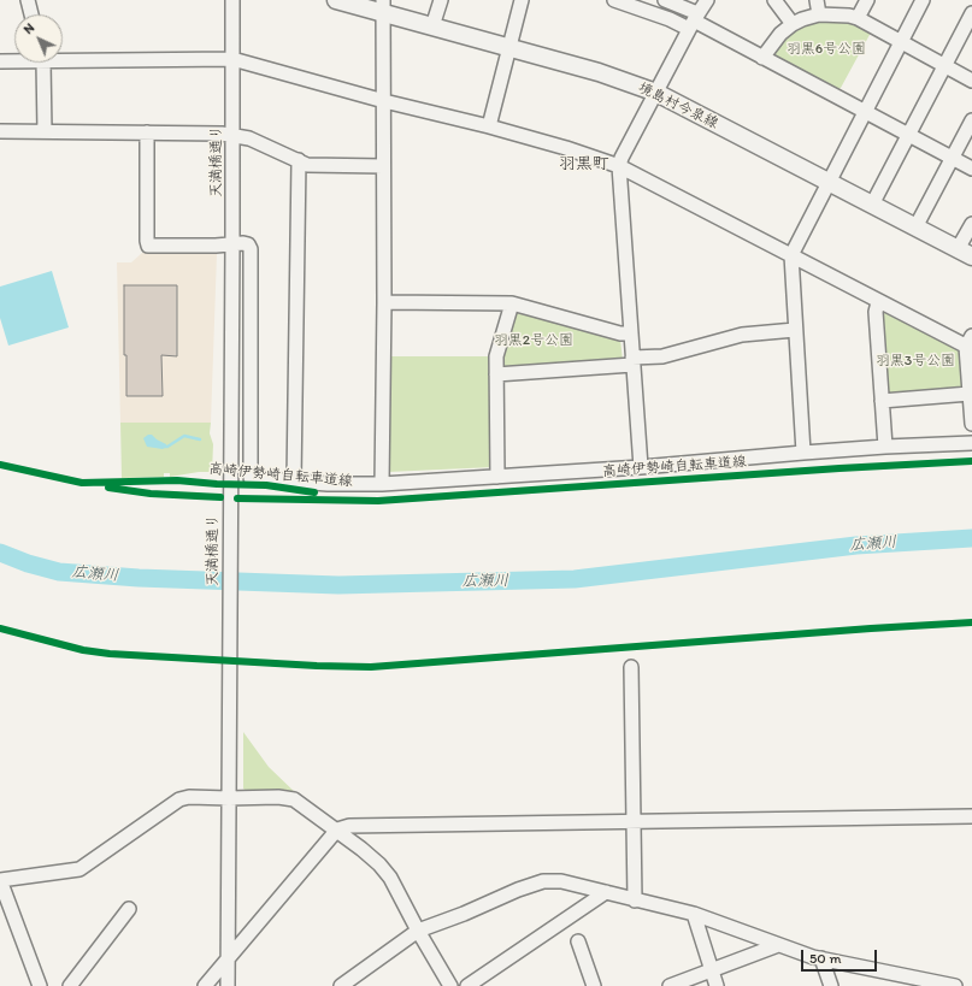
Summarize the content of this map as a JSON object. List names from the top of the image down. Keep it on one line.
{"streets":{"main road":["境島村今泉線"],"street":["天満橋通り"],"cycle path":["高崎伊勢崎自転車道線"]},"districts":["羽黒町"],"water":["広瀬川"],"parks":["羽黒6号公園","羽黒2号公園","羽黒3号公園"],"scale_bar":"50 m","north":"top left"}
